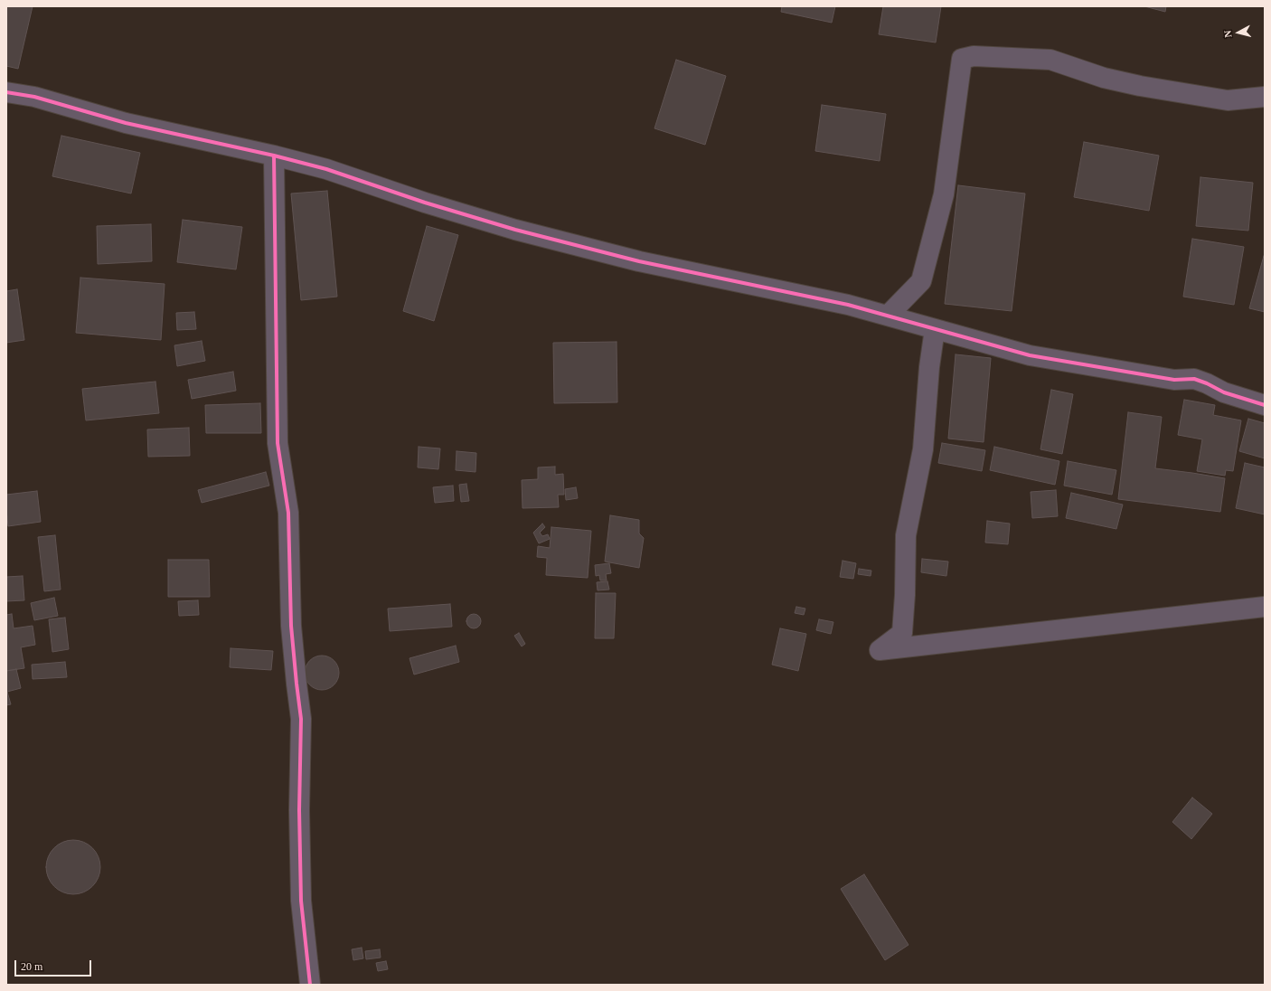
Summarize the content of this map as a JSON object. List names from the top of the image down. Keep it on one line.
{"scale_bar":"20 m","north":"left"}
